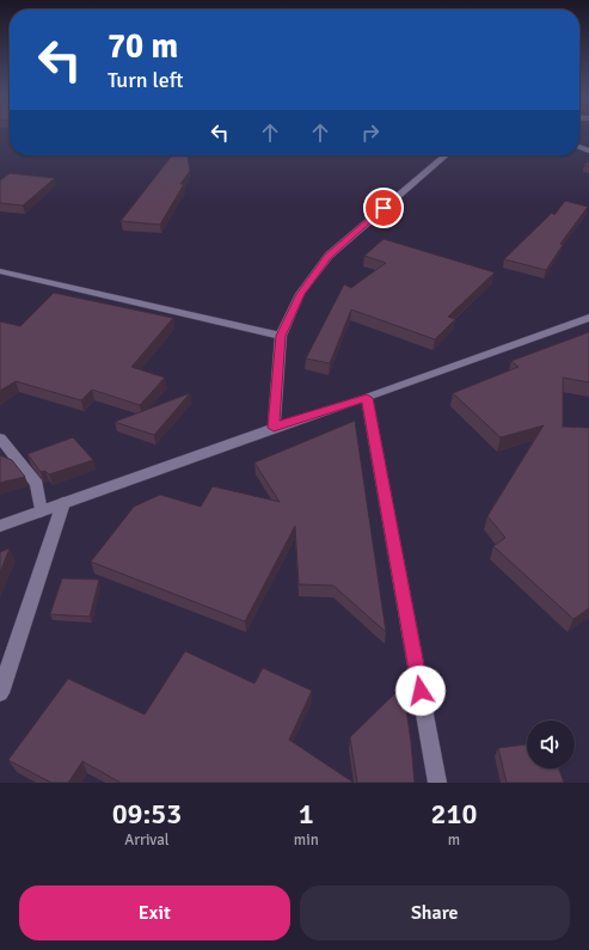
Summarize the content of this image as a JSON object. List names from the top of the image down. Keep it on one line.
{"page":{"turn":["70 m","Turn left"],"eta":["09:53","Arrival","1","min","210","m"],"buttons":["Exit","Share"]}}
